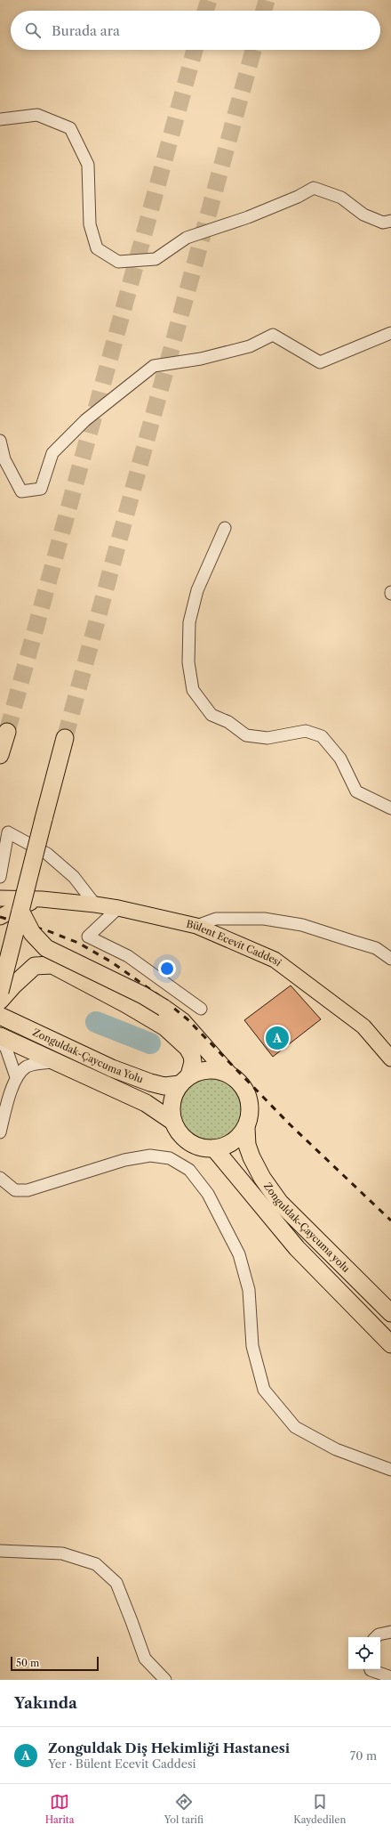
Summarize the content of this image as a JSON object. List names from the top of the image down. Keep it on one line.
{"streets":{"highway":["Zonguldak-Çaycuma Yolu","Zonguldak-Çaycuma yolu"],"main road":["Bülent Ecevit Caddesi"]},"crossings":[["Zonguldak-Çaycuma Yolu","Zonguldak-Çaycuma yolu"]],"scale_bar":"50 m","page":{"search":"Burada ara","pins":"A","scale":"50 m","heading":"Yakında","list":[{"mark":"A","name":"Zonguldak Diş Hekimliği Hastanesi","note":"Yer · Bülent Ecevit Caddesi","value":"70 m"}],"nav":["Harita","Yol tarifi","Kaydedilen"]}}
